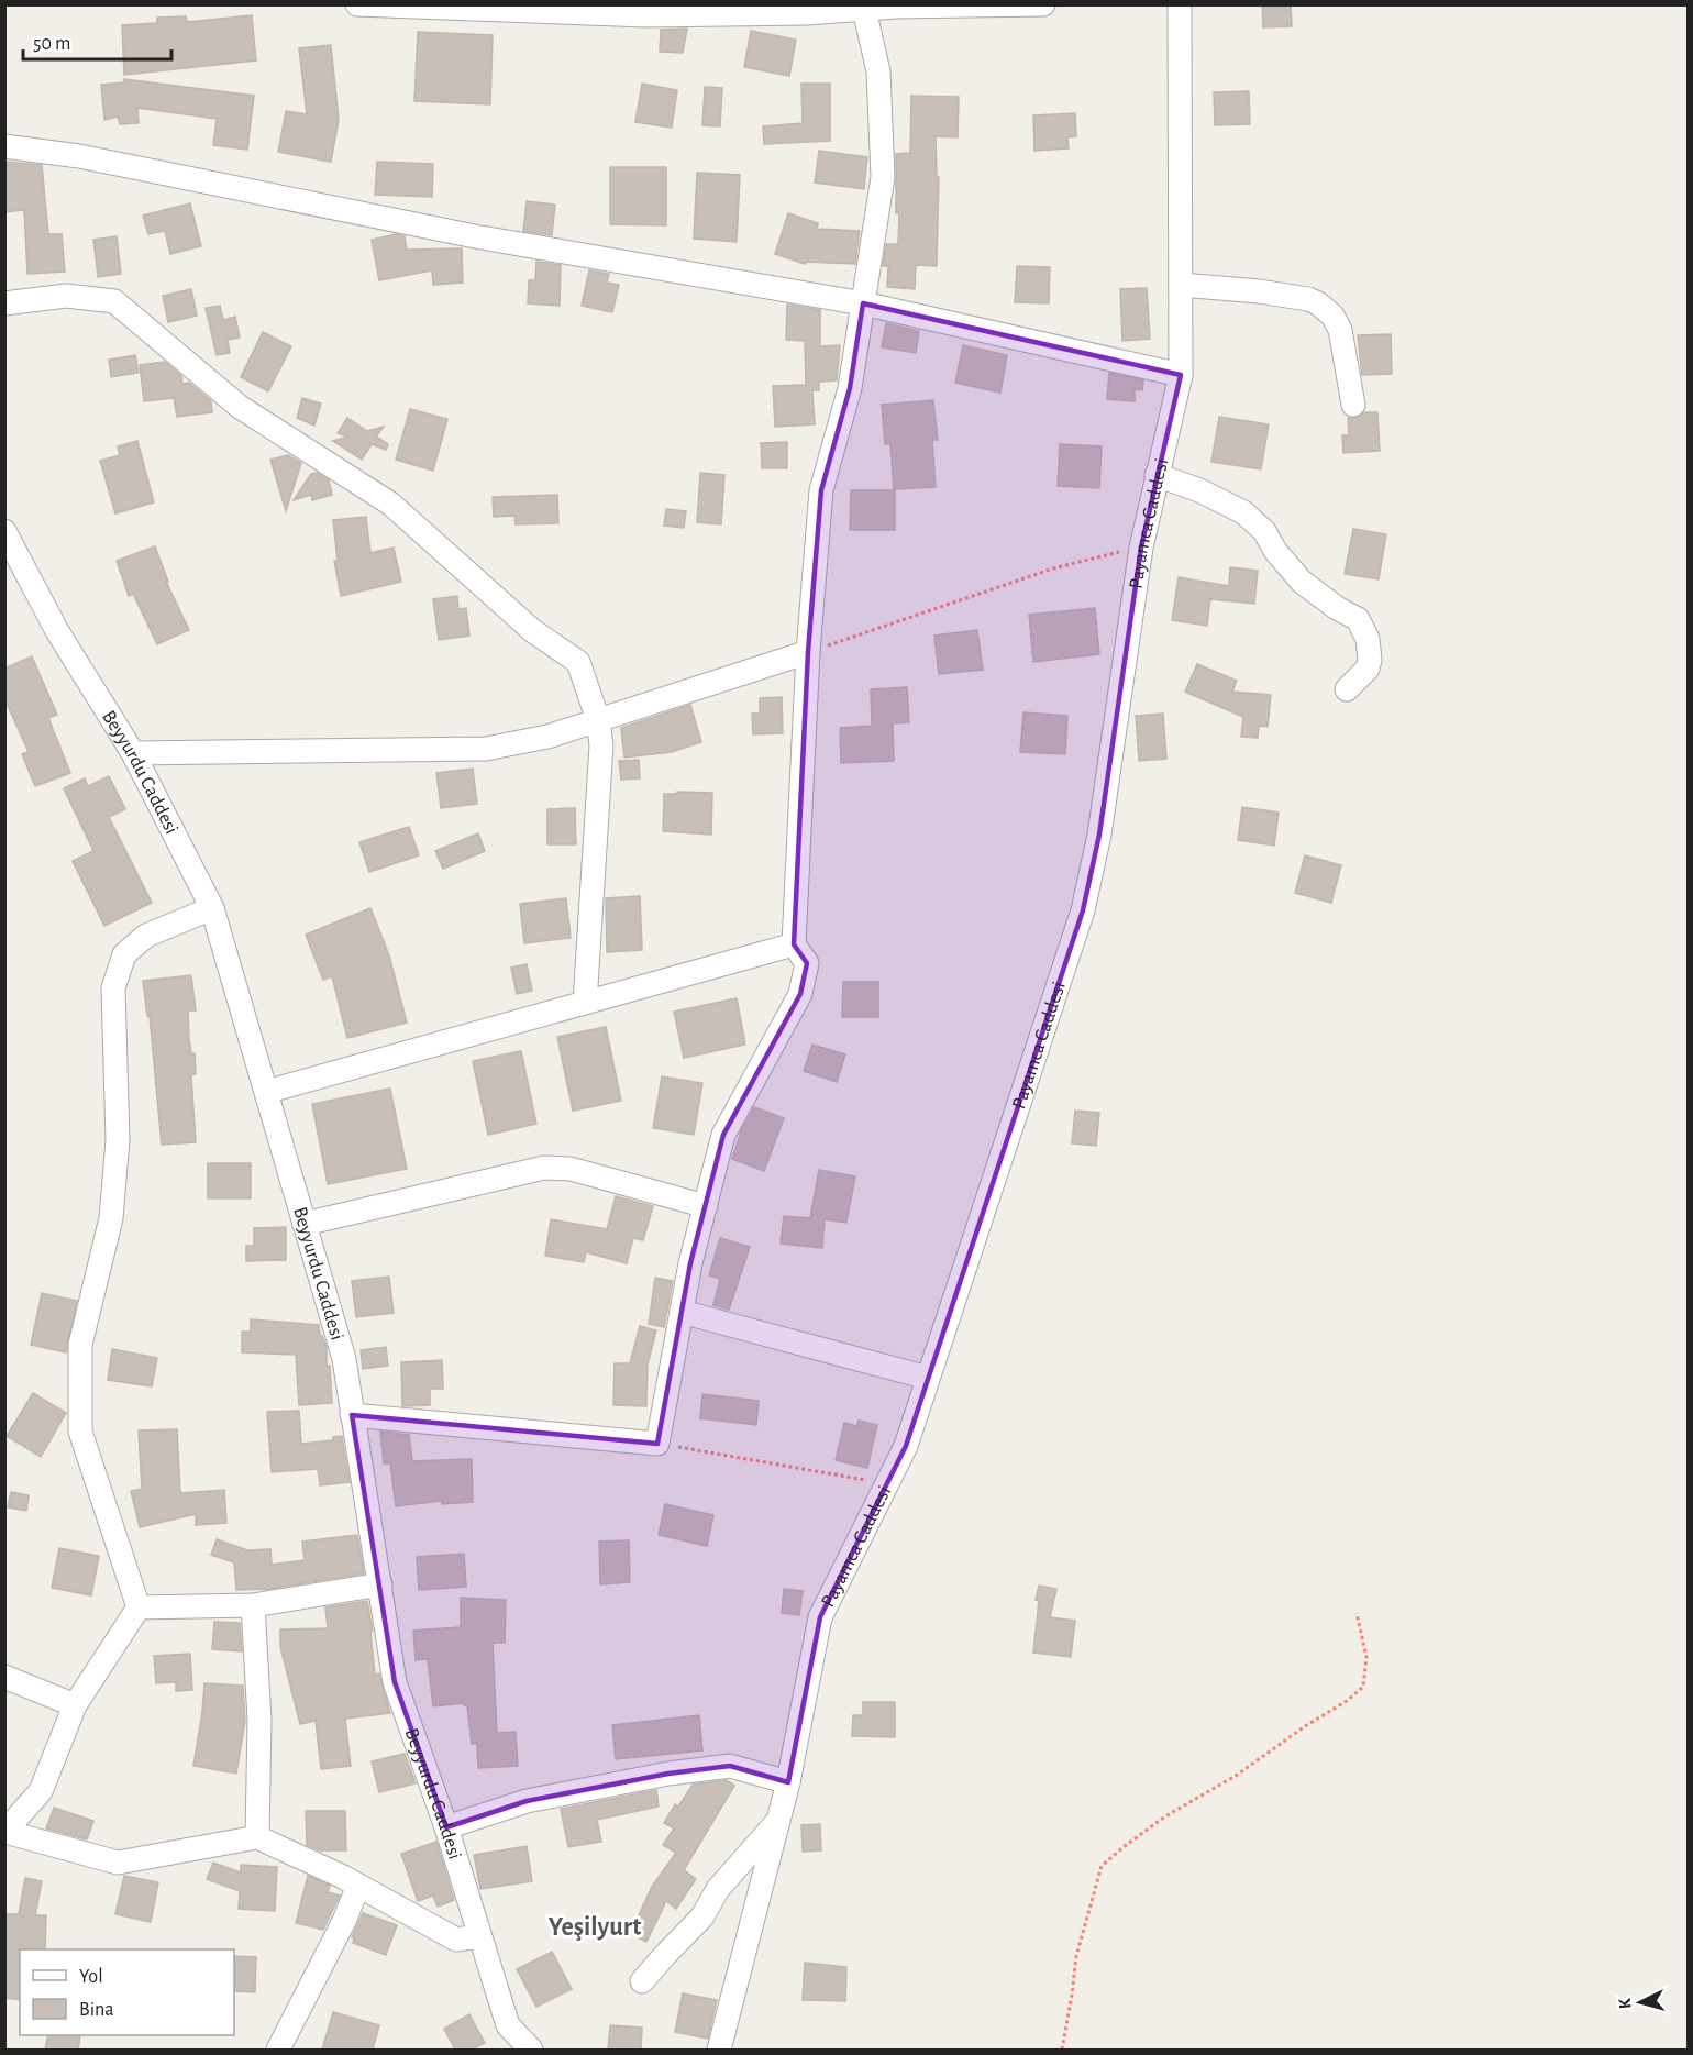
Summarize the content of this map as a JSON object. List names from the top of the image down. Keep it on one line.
{"streets":{"street":["Payamca Caddesi","Beyyurdu Caddesi"]},"districts":["Yeşilyurt"],"legend":["Yol","Bina"],"scale_bar":"50 m","north":"left"}
